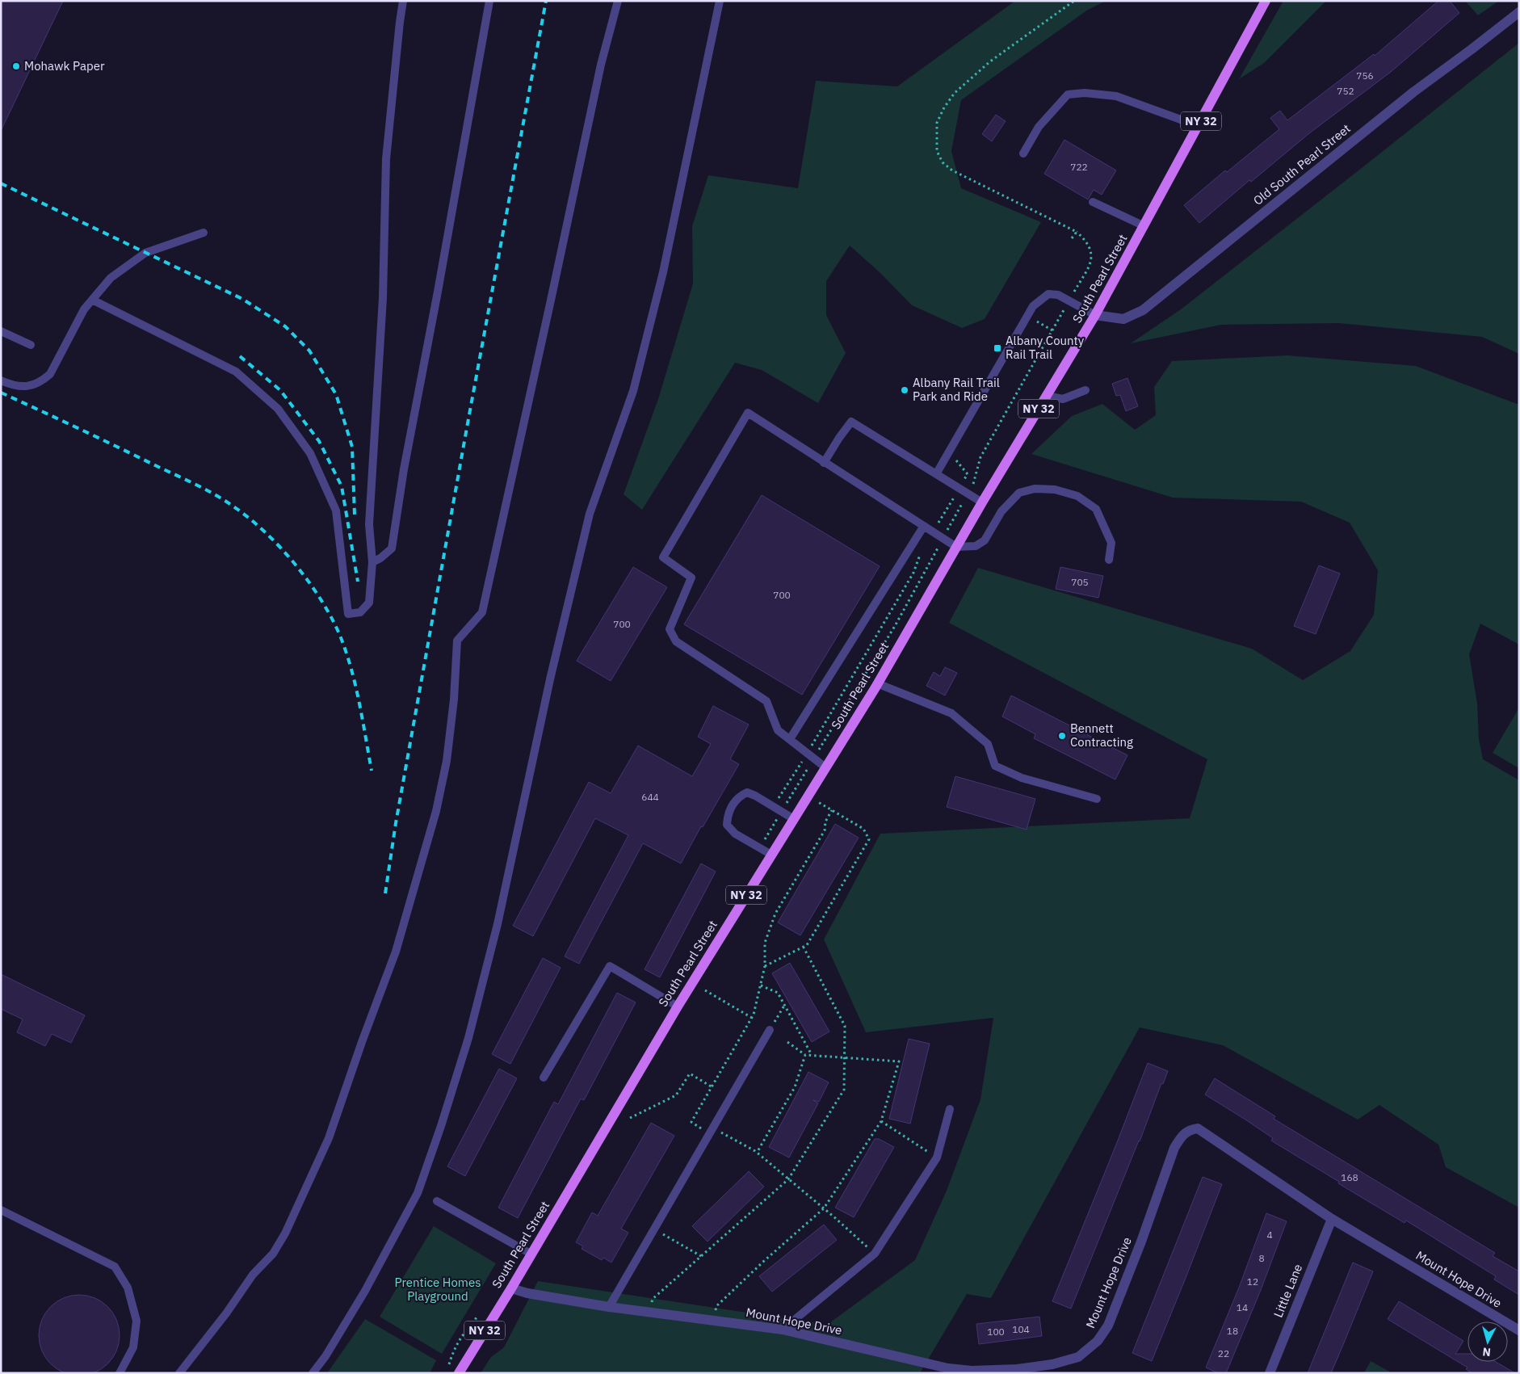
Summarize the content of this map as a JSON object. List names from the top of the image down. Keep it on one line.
{"streets":{"main road":["NY 32","South Pearl Street"],"street":["Old South Pearl Street","Mount Hope Drive","Little Lane"]},"crossings":[["Old South Pearl Street","South Pearl Street"],["South Pearl Street","Mount Hope Drive"],["Mount Hope Drive","Little Lane"]],"parks":["Prentice Homes Playground"],"places":{"other":["Mohawk Paper","Albany Rail Trail Park and Ride","Bennett Contracting"],"transit":["Albany County Rail Trail"]},"house_numbers":["756","752","722","705","700","700","644","168","4","8","12","14","104","18","100","22"],"north":"bottom"}
